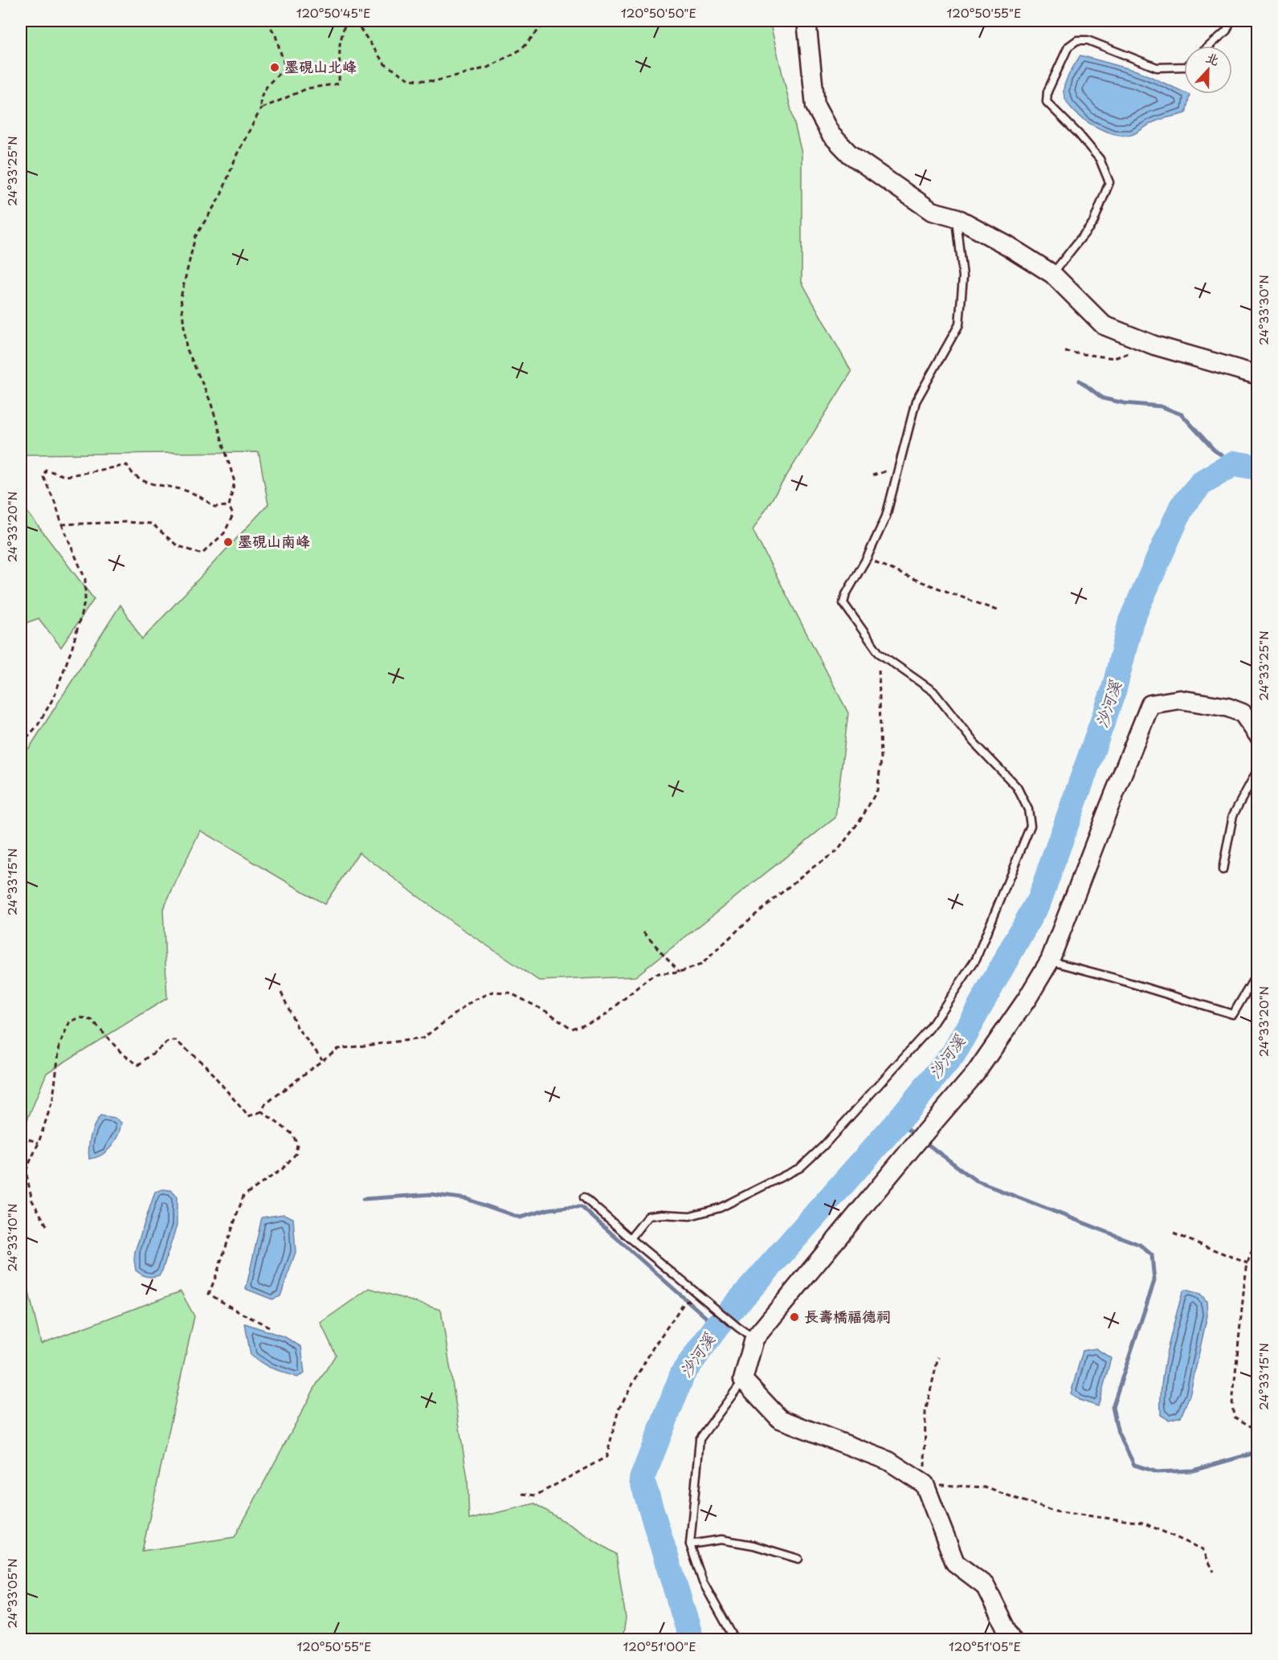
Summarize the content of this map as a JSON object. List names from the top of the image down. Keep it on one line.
{"water":["沙河溪"],"places":["墨硯山北峰","墨硯山南峰","長壽橋福德祠"],"north":"top","coordinates":["120°50'45\"E","120°50'50\"E","120°50'55\"E","24°33'25\"N","24°33'30\"N","24°33'20\"N","24°33'15\"N","24°33'10\"N","24°33'05\"N","120°51'00\"E","120°51'05\"E"]}
